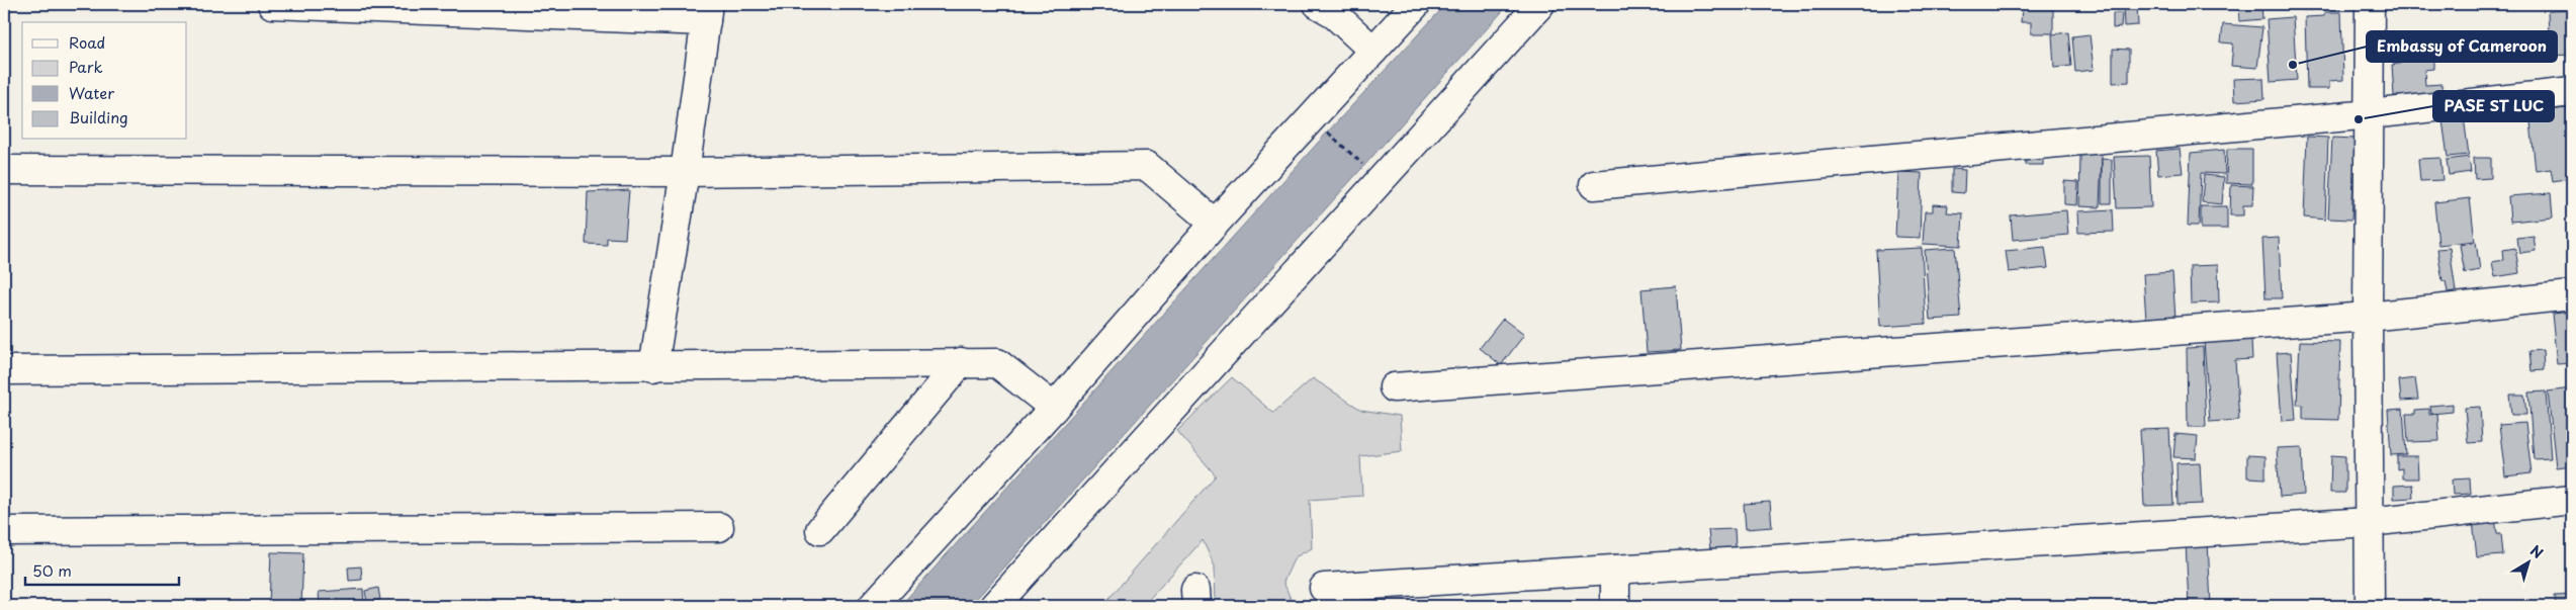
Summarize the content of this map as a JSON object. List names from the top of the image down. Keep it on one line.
{"places":["Embassy of Cameroon","PASE ST LUC"],"legend":["Road","Park","Water","Building"],"scale_bar":"50 m","north":"top right"}
